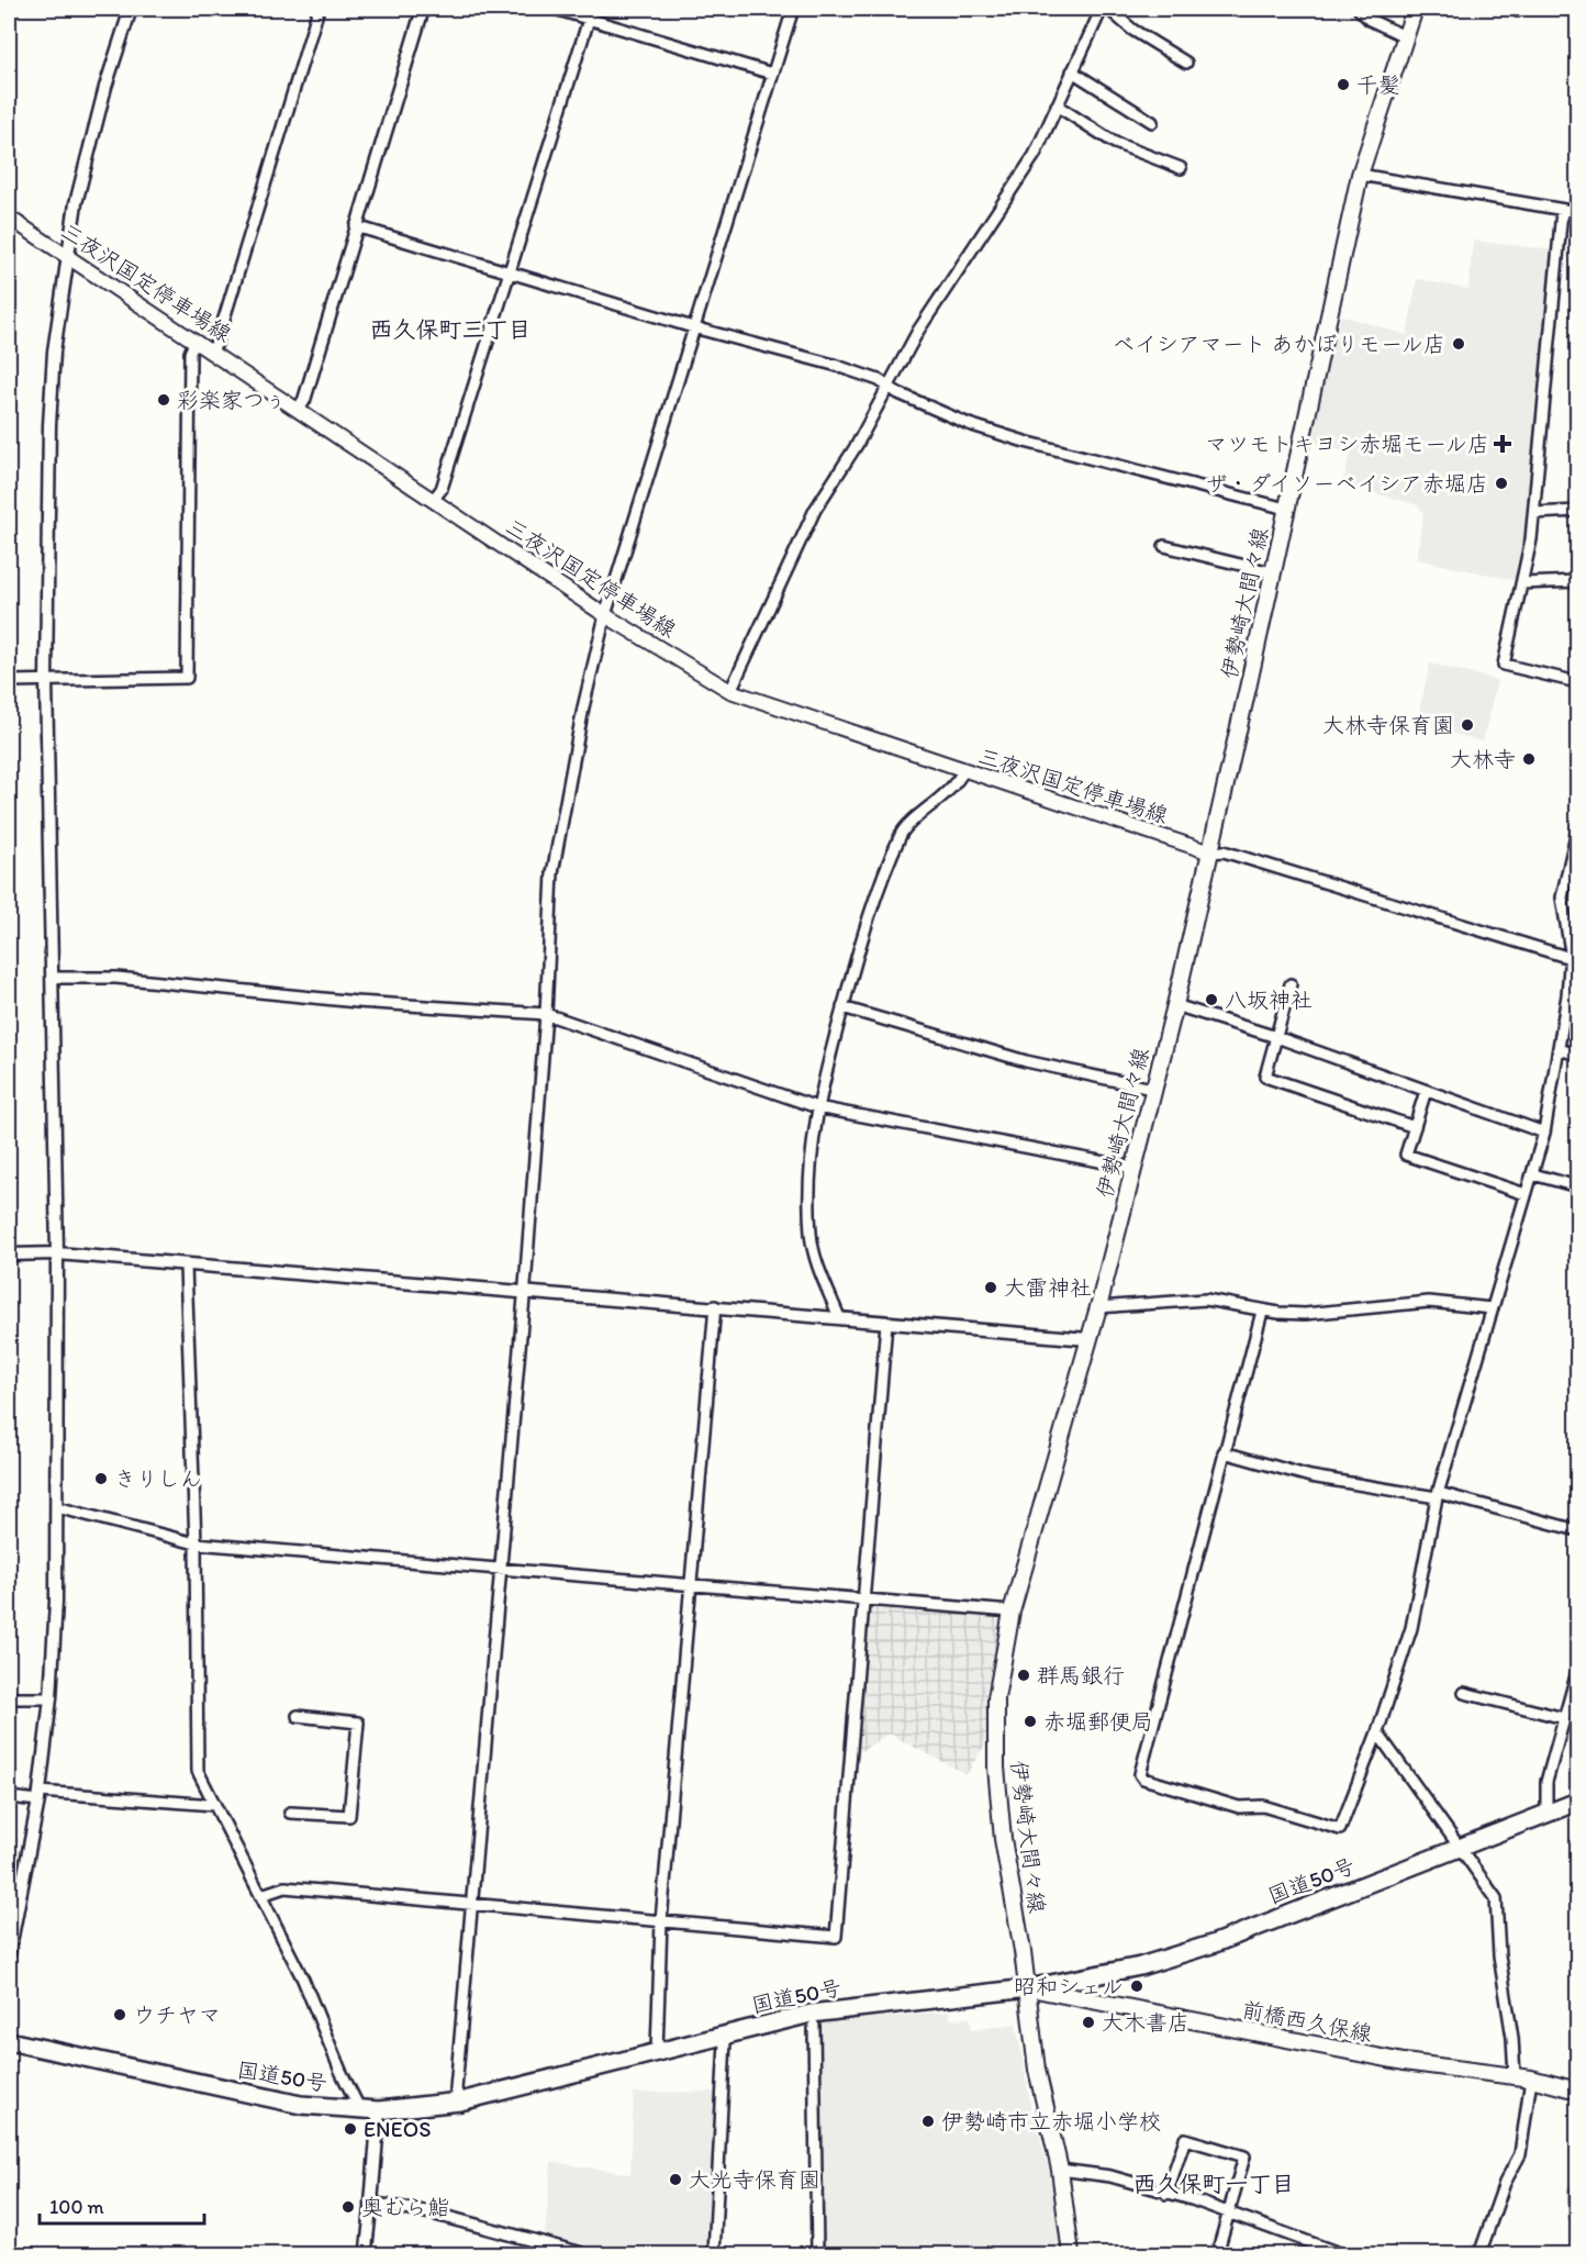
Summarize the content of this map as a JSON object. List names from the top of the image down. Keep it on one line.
{"streets":{"highway":["国道50号"],"main road":["三夜沢国定停車場線","伊勢崎大間々線","前橋西久保線"]},"crossings":[["三夜沢国定停車場線","伊勢崎大間々線"],["伊勢崎大間々線","国道50号"],["伊勢崎大間々線","前橋西久保線"],["国道50号","前橋西久保線"]],"districts":["西久保町三丁目","西久保町一丁目"],"places":{"other":["千髪","ベイシアマート あかぼりモール店","彩楽家つぅ","ザ・ダイソーベイシア赤堀店","大林寺保育園","大林寺","八坂神社","大雷神社","きりしん","群馬銀行","赤堀郵便局","昭和シェル","ウチヤマ","大木書店","伊勢崎市立赤堀小学校","ENEOS","大光寺保育園","奥むら鮨"],"health":["マツモトキヨシ赤堀モール店"]},"scale_bar":"100 m"}
